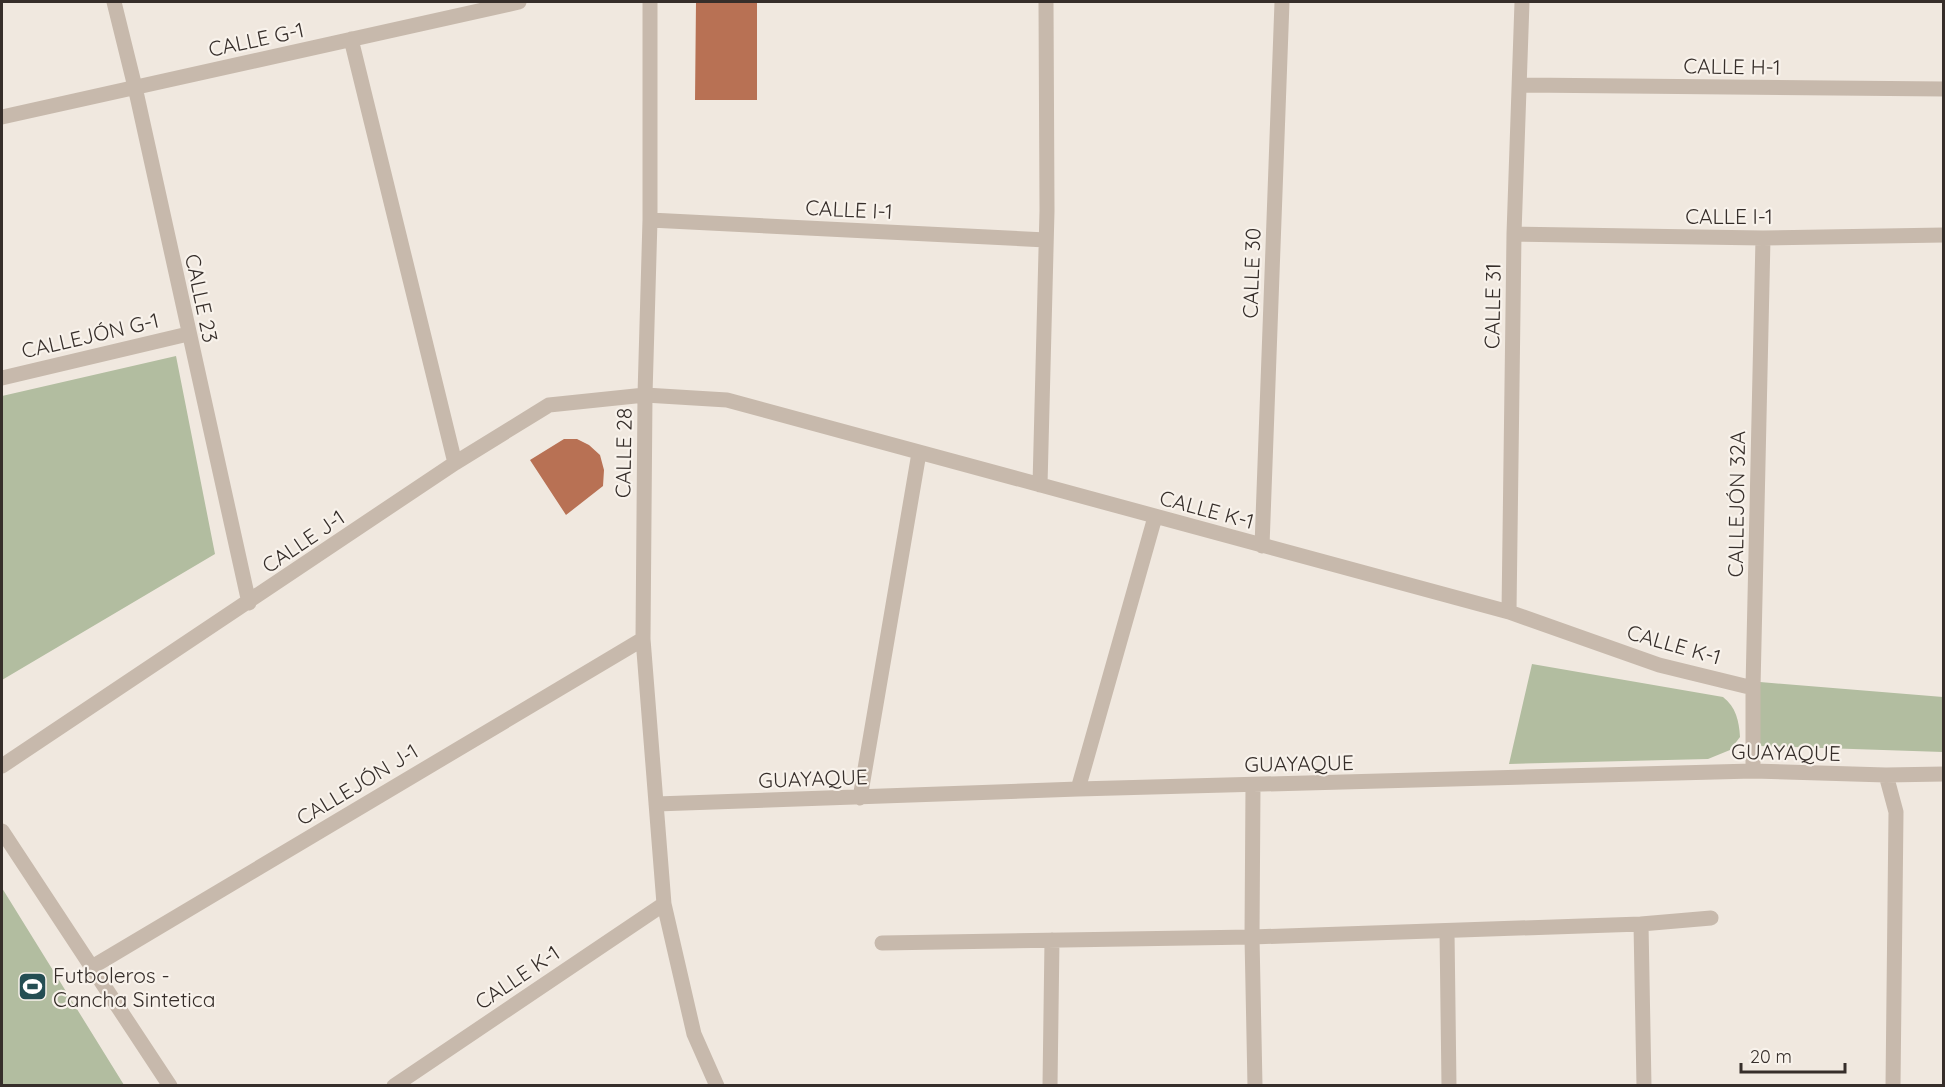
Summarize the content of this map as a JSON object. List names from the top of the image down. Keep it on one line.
{"streets":{"street":["CALLE G-1","CALLE H-1","CALLE I-1","CALLE 30","CALLE 23","CALLE 31","CALLEJÓN G-1","CALLE 28","CALLEJÓN 32A","CALLE K-1","CALLE J-1","GUAYAQUE","CALLEJÓN J-1"]},"crossings":[["CALLE G-1","CALLE 23"],["CALLE H-1","CALLE 31"],["CALLE I-1","CALLE 31"],["CALLE I-1","CALLE 28"],["CALLE I-1","CALLEJÓN 32A"],["CALLE 30","CALLE K-1"],["CALLE 23","CALLEJÓN G-1"],["CALLE 23","CALLE J-1"],["CALLE 31","CALLE K-1"],["CALLE 28","CALLE K-1"],["CALLE 28","CALLE J-1"],["CALLE 28","GUAYAQUE"],["CALLE 28","CALLEJÓN J-1"],["CALLEJÓN 32A","CALLE K-1"],["CALLEJÓN 32A","GUAYAQUE"],["CALLE K-1","CALLE J-1"]],"places":{"sports":["Futboleros - Cancha Sintetica"]},"scale_bar":"20 m"}
